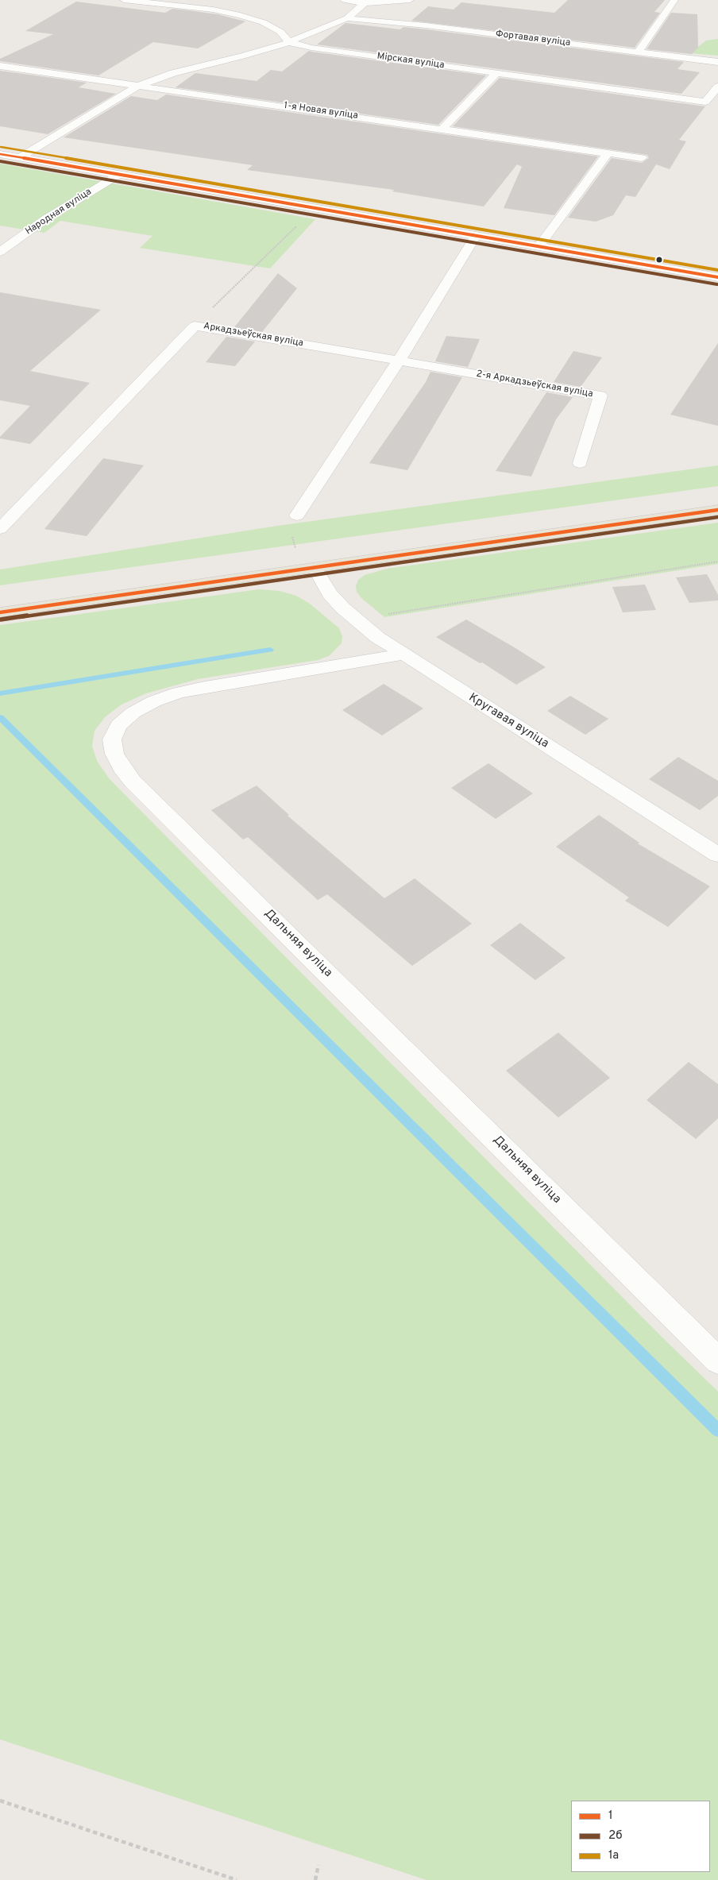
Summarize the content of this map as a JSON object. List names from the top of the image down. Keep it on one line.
{"streets":{"street":["Фортавая вуліца","Мірская вуліца","1-я Новая вуліца","Народная вуліца","Аркадзьеўская вуліца","2-я Аркадзьеўская вуліца","Кругавая вуліца","Дальняя вуліца"]},"crossings":[["Аркадзьеўская вуліца","2-я Аркадзьеўская вуліца"],["Кругавая вуліца","Дальняя вуліца"]],"lines":["transit line 1а","transit line 1","transit line 2б"],"legend":["1","2б","1а"]}
